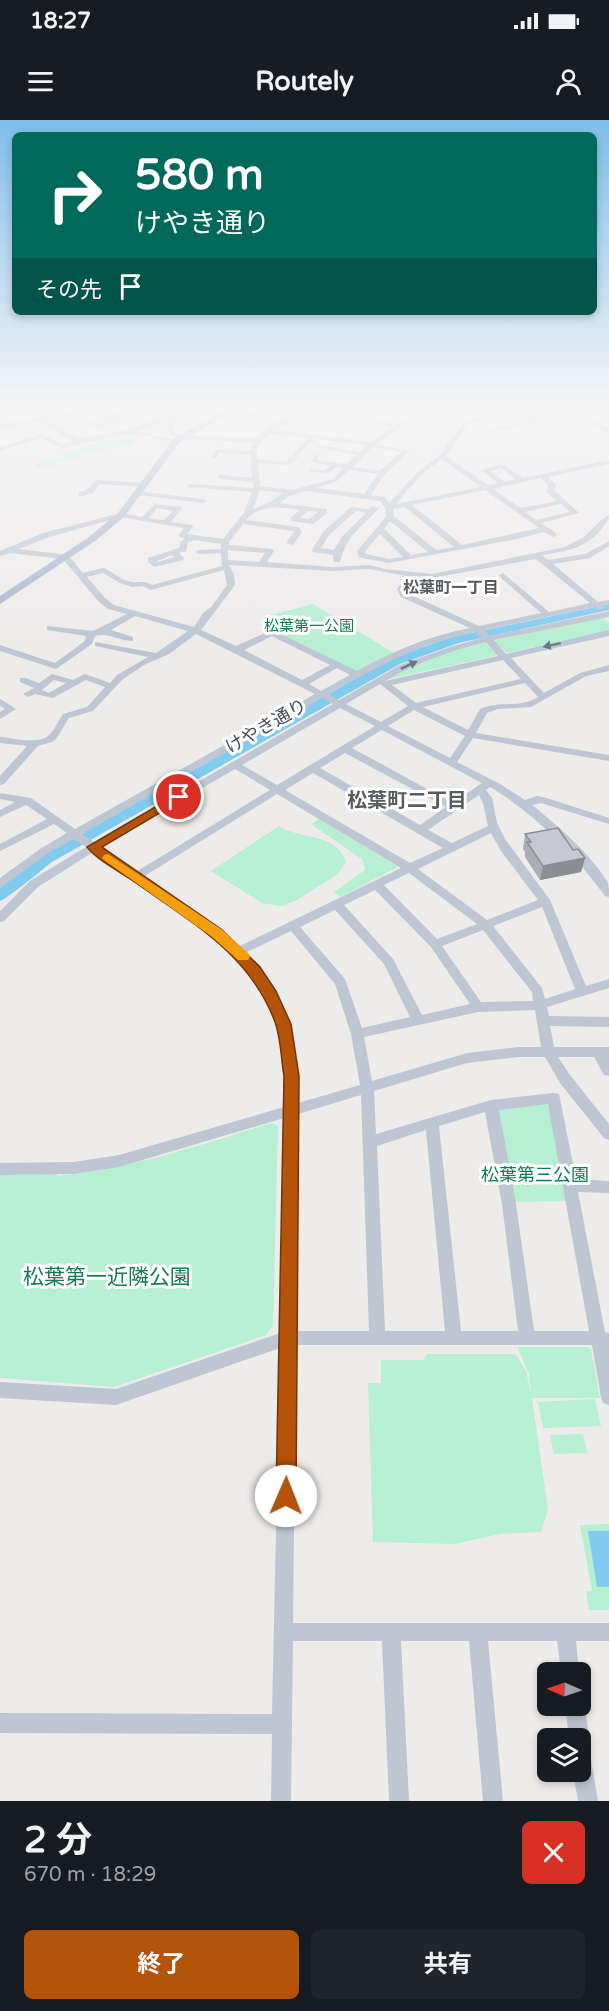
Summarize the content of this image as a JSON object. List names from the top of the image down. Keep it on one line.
{"streets":{"street":["けやき通り"]},"districts":["松葉町一丁目","松葉町二丁目"],"parks":["松葉第一公園","松葉第三公園","松葉第一近隣公園"],"north":"left","page":{"status":"18:27","header":"Routely","turn":["580 m","けやき通り"],"then":"その先","heading":["2 分","670 m · 18:29"],"buttons":["終了","共有"]}}
